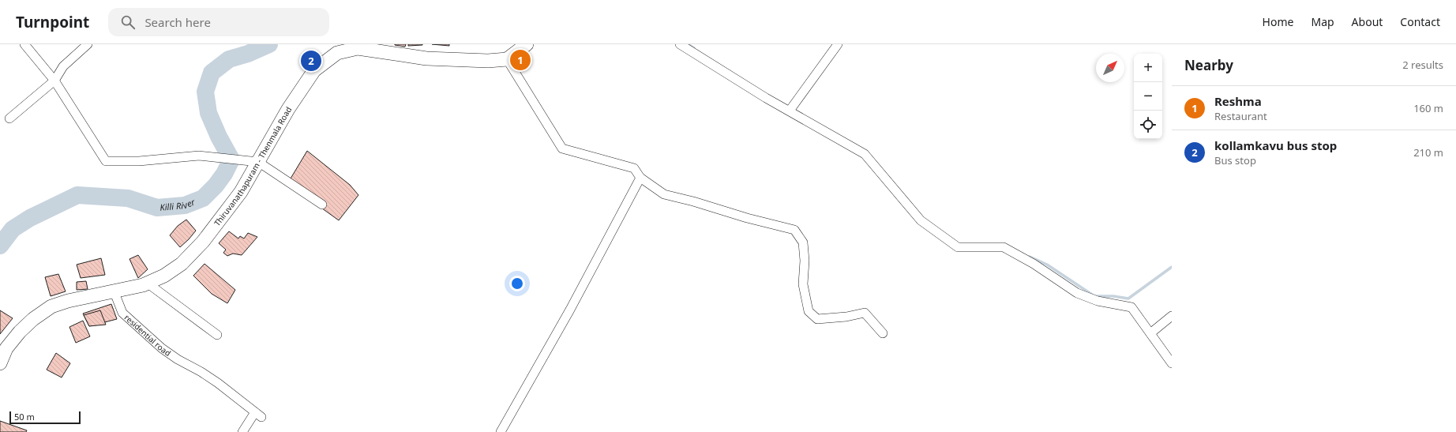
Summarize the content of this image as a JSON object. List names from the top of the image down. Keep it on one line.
{"streets":{"main road":["Thiruvanathapuram - Thenmala Road"],"street":["residential road"]},"crossings":[["Thiruvanathapuram - Thenmala Road","residential road"]],"water":["Killi River"],"scale_bar":"50 m","north":"top right","page":{"header":"Turnpoint","search":"Search here","nav":["Home","Map","About","Contact"],"heading":["Nearby","2 results"],"pins":["1","2"],"map_buttons":["+","−"],"list":[{"mark":"1","name":"Reshma","note":"Restaurant","value":"160 m"},{"mark":"2","name":"kollamkavu bus stop","note":"Bus stop","value":"210 m"}],"scale":"50 m"}}
